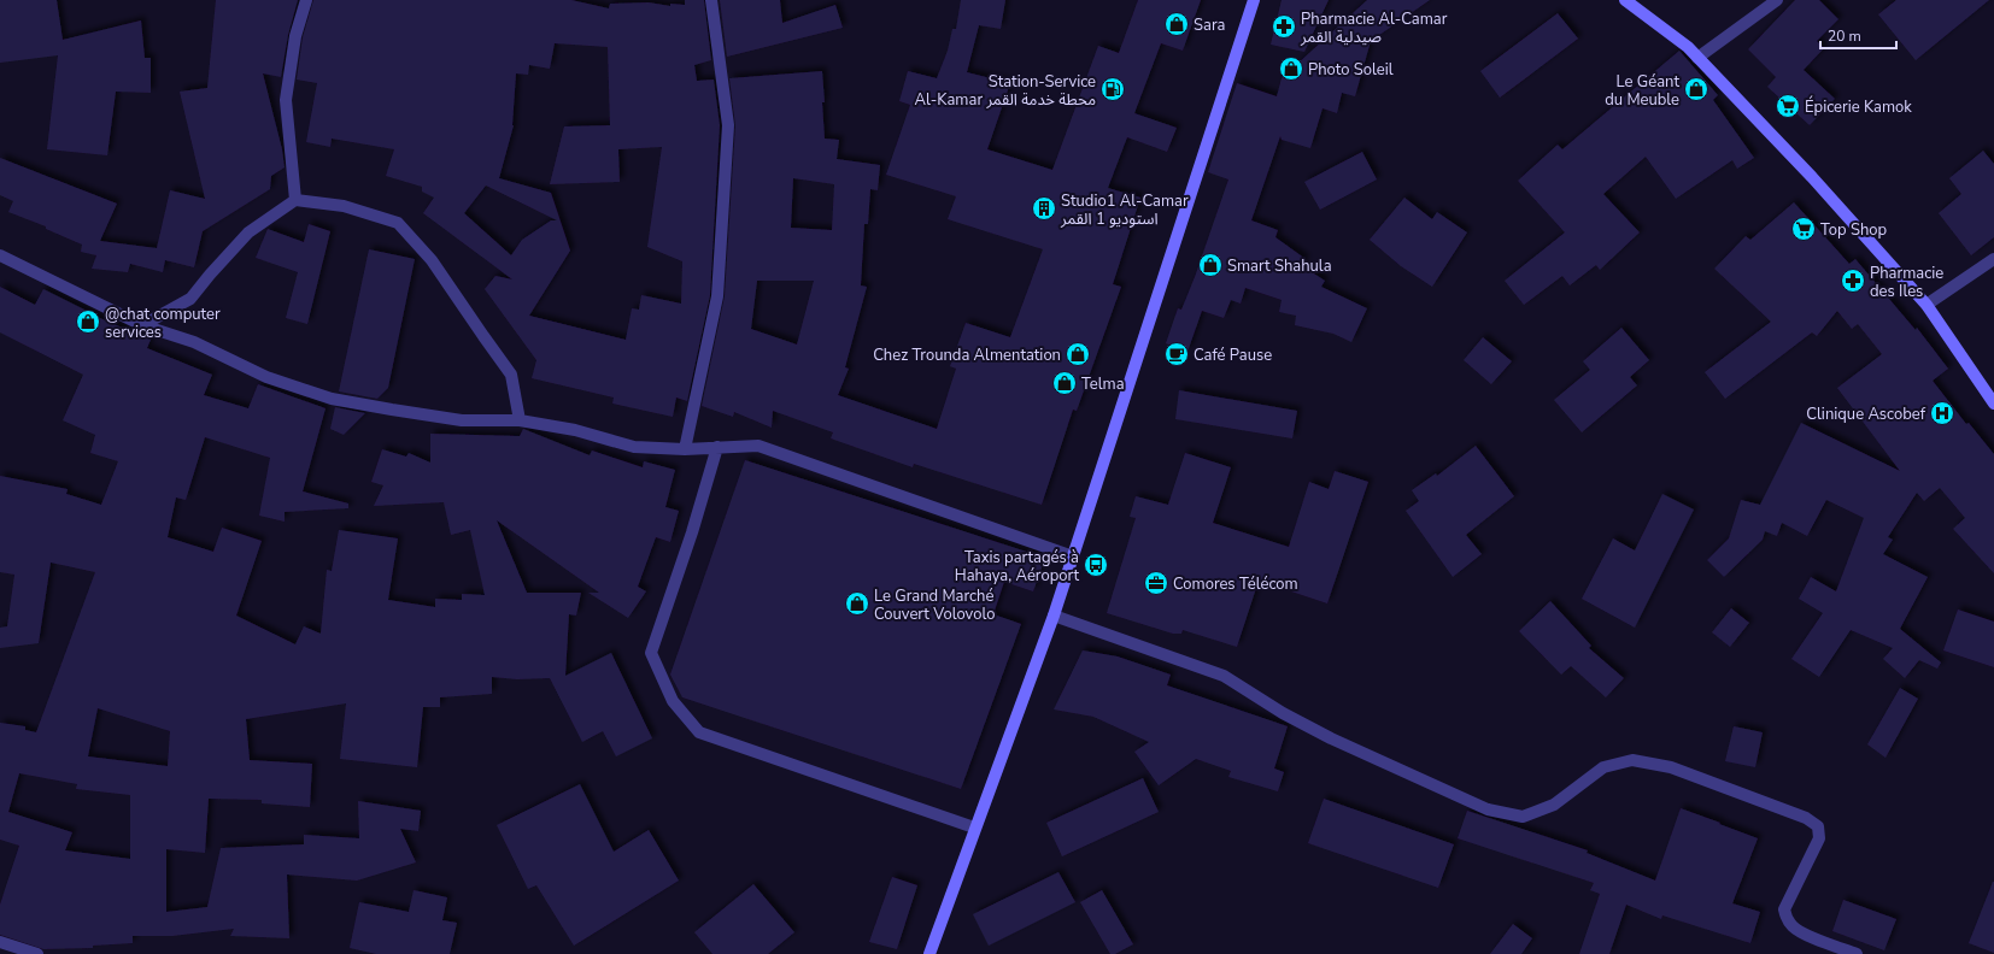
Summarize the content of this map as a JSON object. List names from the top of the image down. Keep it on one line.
{"places":{"shop":["Sara","Photo Soleil","Le Géant du Meuble","Smart Shahula","@chat computer services","Chez Trounda Almentation","Telma","Le Grand Marché Couvert Volovolo"],"pharmacy":["Pharmacie Al-Camar صيدلية القمر","Pharmacie des Iles"],"fuel station":["Station-Service Al-Kamar محطة خدمة القمر"],"supermarket":["Épicerie Kamok","Top Shop"],"building":["Studio1 Al-Camar استوديو 1 القمر"],"cafe":["Café Pause"],"hospital":["Clinique Ascobef"],"bus stop":["Taxis partagés à Hahaya, Aéroport"],"office":["Comores Télécom"]},"scale_bar":"20 m"}
